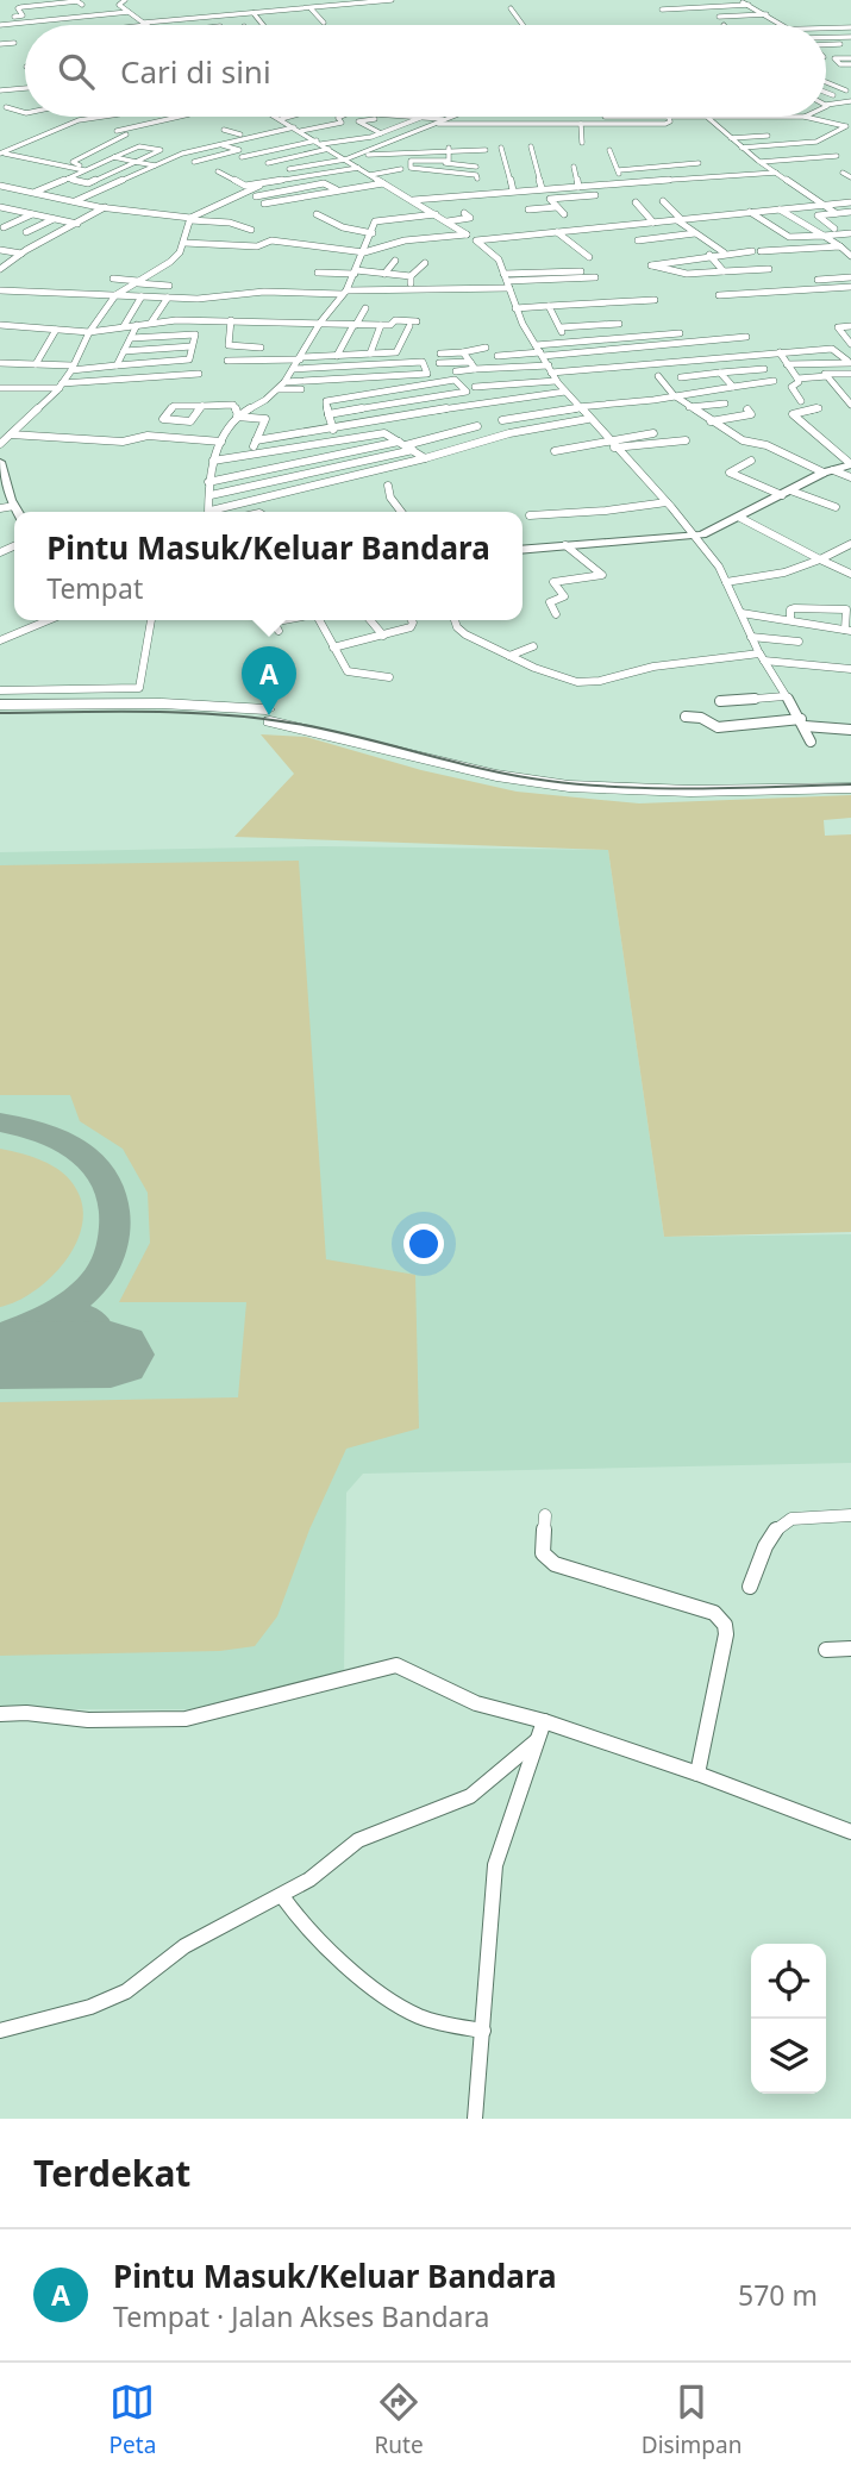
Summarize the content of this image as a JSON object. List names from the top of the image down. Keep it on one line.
{"page":{"search":"Cari di sini","popup":["Pintu Masuk/Keluar Bandara","Tempat"],"pins":"A","heading":"Terdekat","list":[{"mark":"A","name":"Pintu Masuk/Keluar Bandara","note":"Tempat · Jalan Akses Bandara","value":"570 m"}],"nav":["Peta","Rute","Disimpan"]}}
